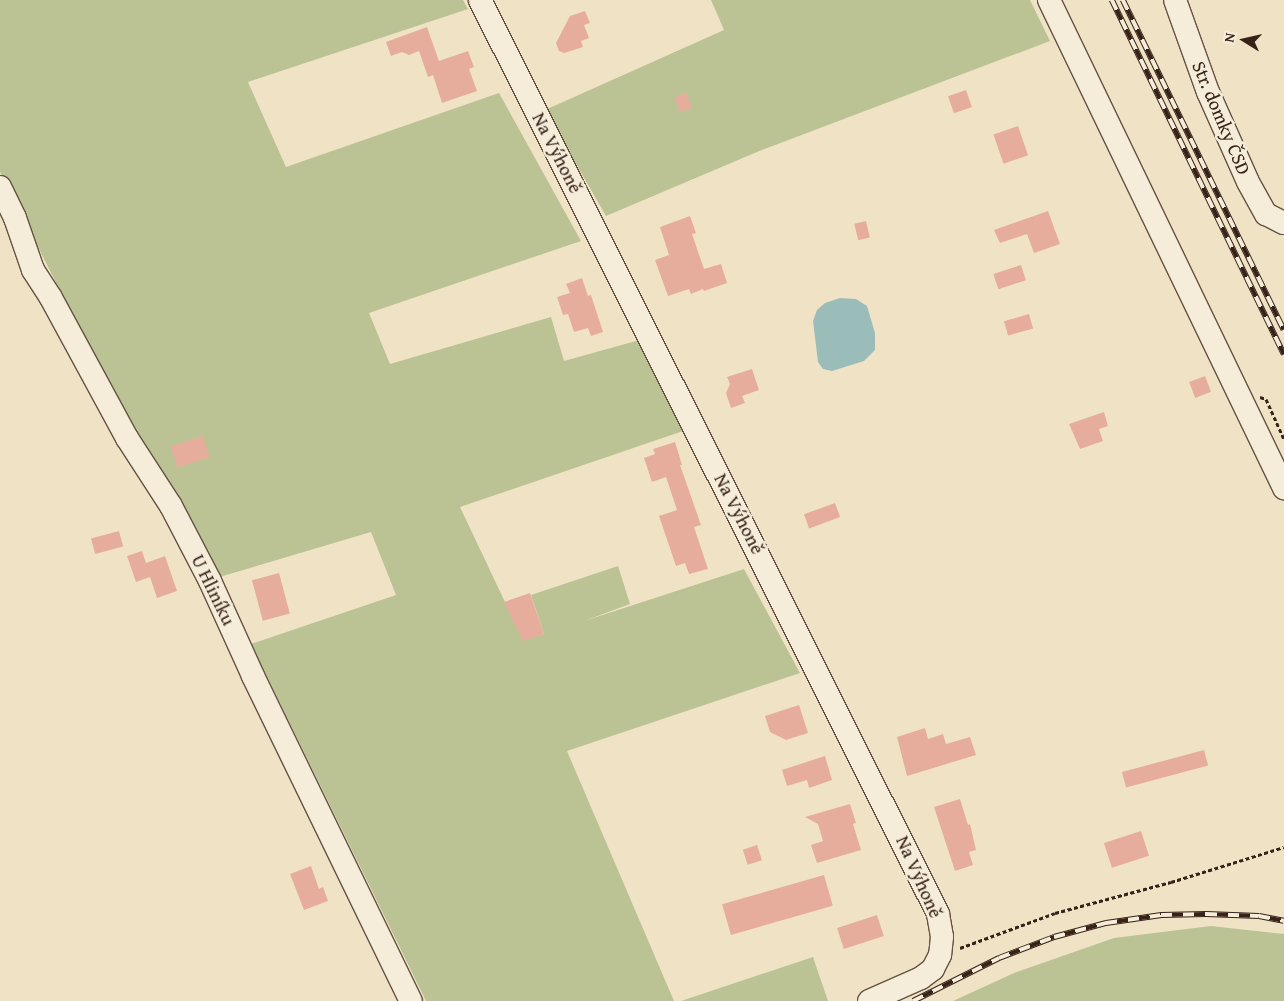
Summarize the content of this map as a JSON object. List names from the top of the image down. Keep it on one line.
{"streets":{"street":["Str. domky ČSD","Na Výhoně","U Hliníku"]},"north":"left"}
